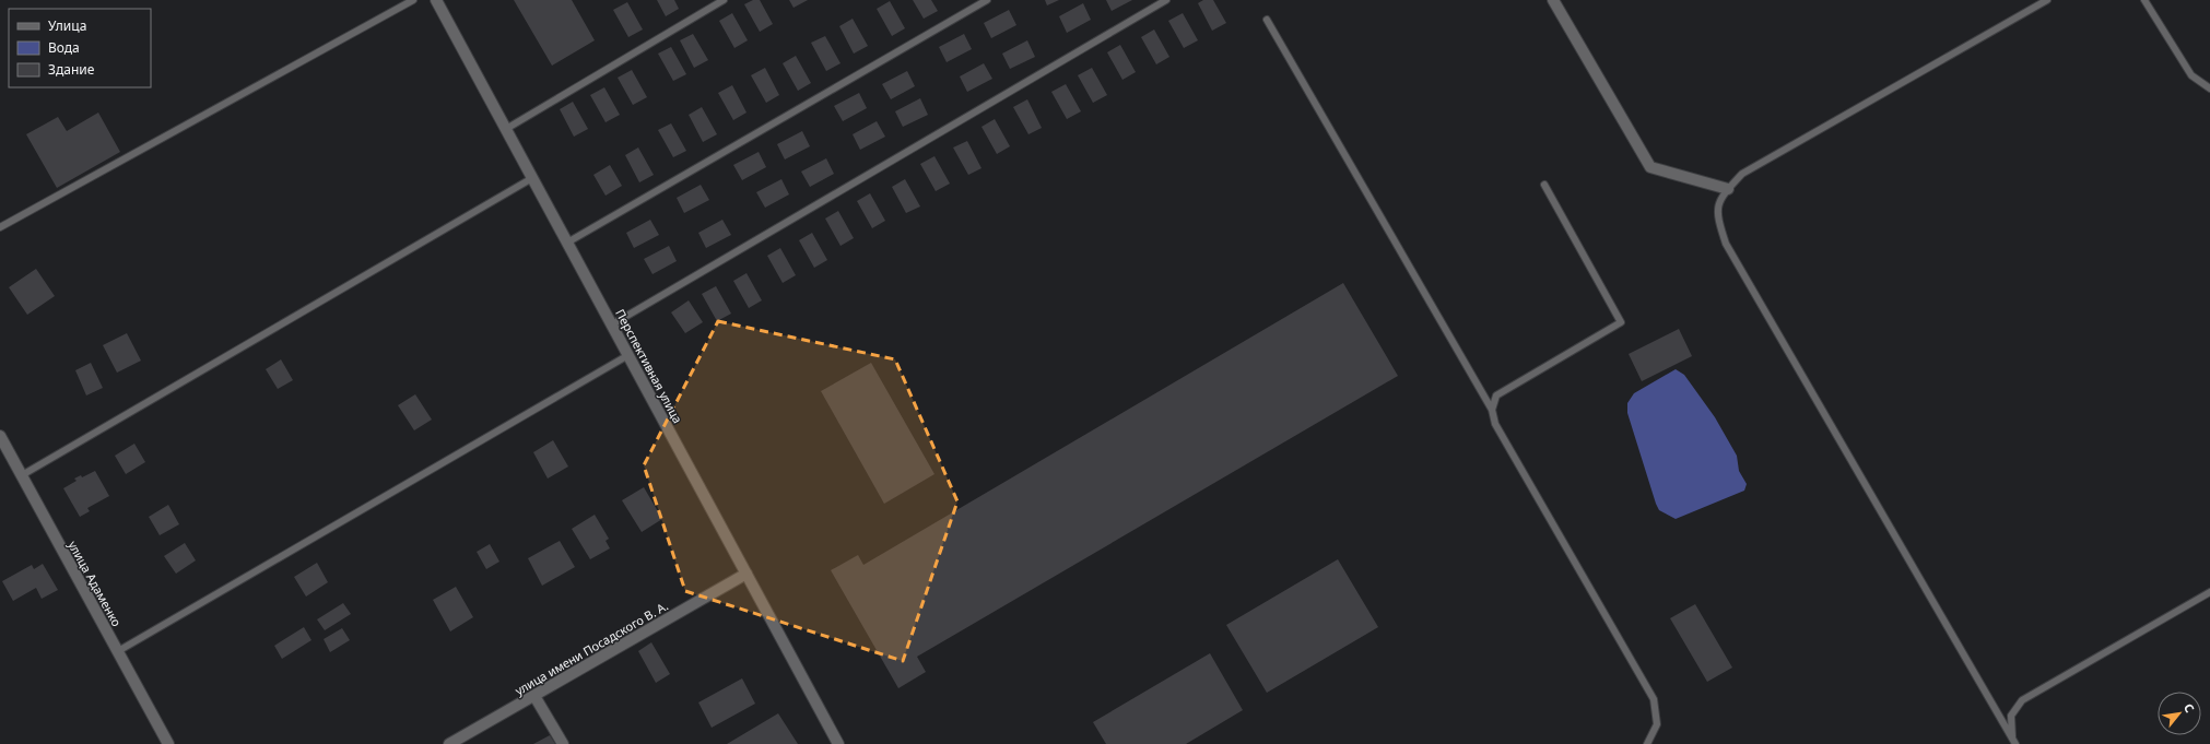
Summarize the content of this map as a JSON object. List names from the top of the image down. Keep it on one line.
{"streets":{"street":["Перспективная улица","улица Адаменко","улица имени Посадского В. А."]},"crossings":[["Перспективная улица","улица имени Посадского В. А."]],"legend":["Улица","Вода","Здание"],"north":"top right"}
